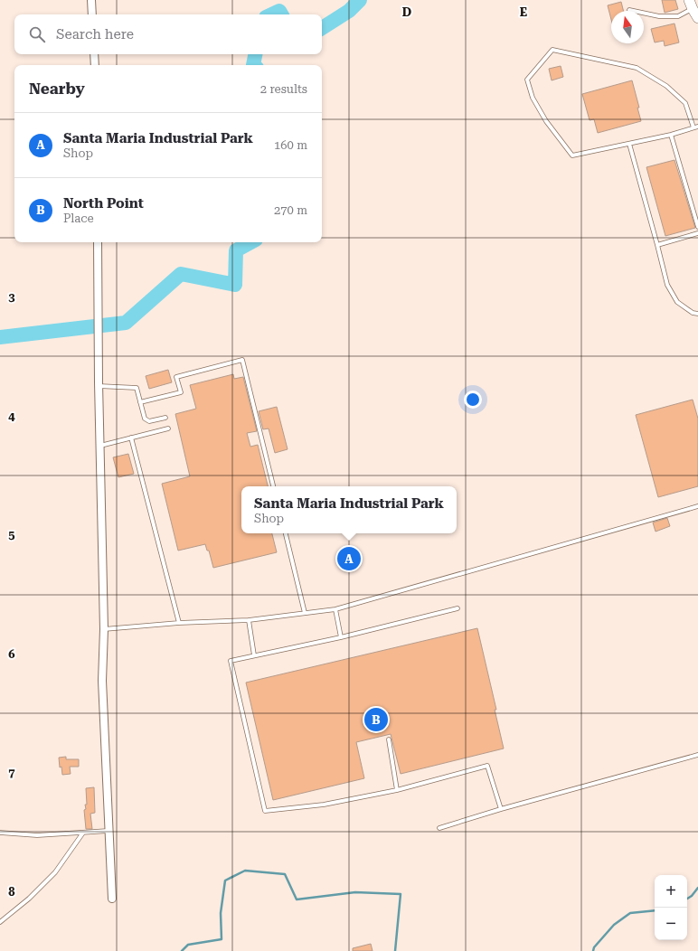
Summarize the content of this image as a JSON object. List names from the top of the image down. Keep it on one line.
{"north":"top","page":{"search":"Search here","heading":["Nearby","2 results"],"list":[{"mark":"A","name":"Santa Maria Industrial Park","note":"Shop","value":"160 m"},{"mark":"B","name":"North Point","note":"Place","value":"270 m"}],"popup":["Santa Maria Industrial Park","Shop"],"pins":["A","B"],"map_buttons":["+","−"]},"grid":{"columns":["D","E"],"rows":["3","4","5","6","7","8"]}}
